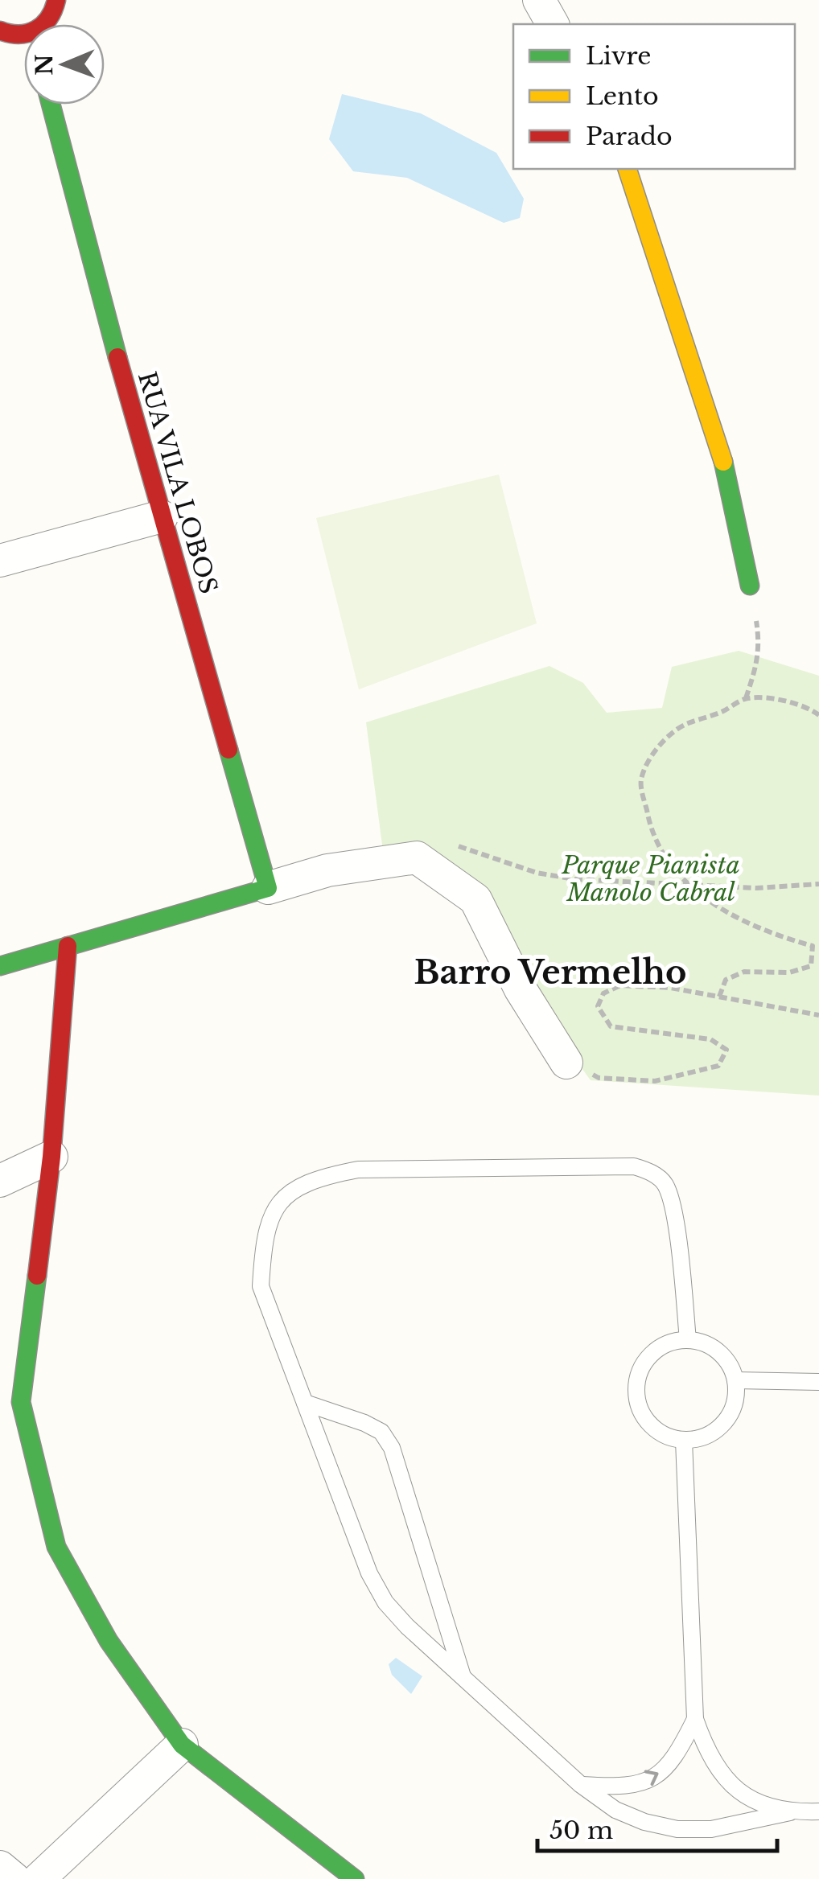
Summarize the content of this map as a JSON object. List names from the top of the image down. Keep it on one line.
{"streets":{"street":["RUA VILA LOBOS"]},"districts":["Barro Vermelho"],"parks":["Parque Pianista Manolo Cabral"],"legend":["Livre","Lento","Parado"],"scale_bar":"50 m","north":"left"}
